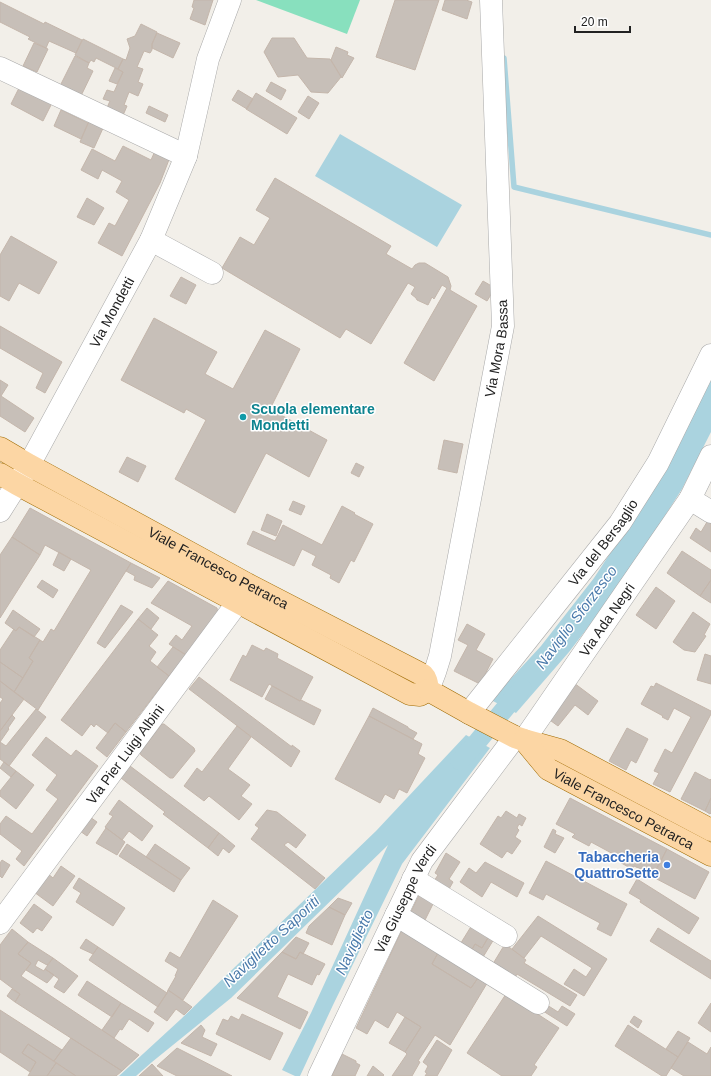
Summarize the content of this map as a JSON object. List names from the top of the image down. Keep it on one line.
{"streets":{"main road":["Viale Francesco Petrarca"],"street":["Via Mondetti","Via Mora Bassa","Via del Bersaglio","Via Ada Negri","Via Pier Luigi Albini","Via Giuseppe Verdi"]},"crossings":[["Via Mondetti","Viale Francesco Petrarca"],["Via Mora Bassa","Viale Francesco Petrarca"],["Via del Bersaglio","Viale Francesco Petrarca"],["Viale Francesco Petrarca","Via Ada Negri"],["Viale Francesco Petrarca","Via Pier Luigi Albini"],["Viale Francesco Petrarca","Via Giuseppe Verdi"],["Via Ada Negri","Via Giuseppe Verdi"]],"water":["Naviglio Sforzesco","Naviglietto Saporiti","Naviglietto"],"places":["Scuola elementare Mondetti","Tabaccheria QuattroSette"],"scale_bar":"20 m"}
